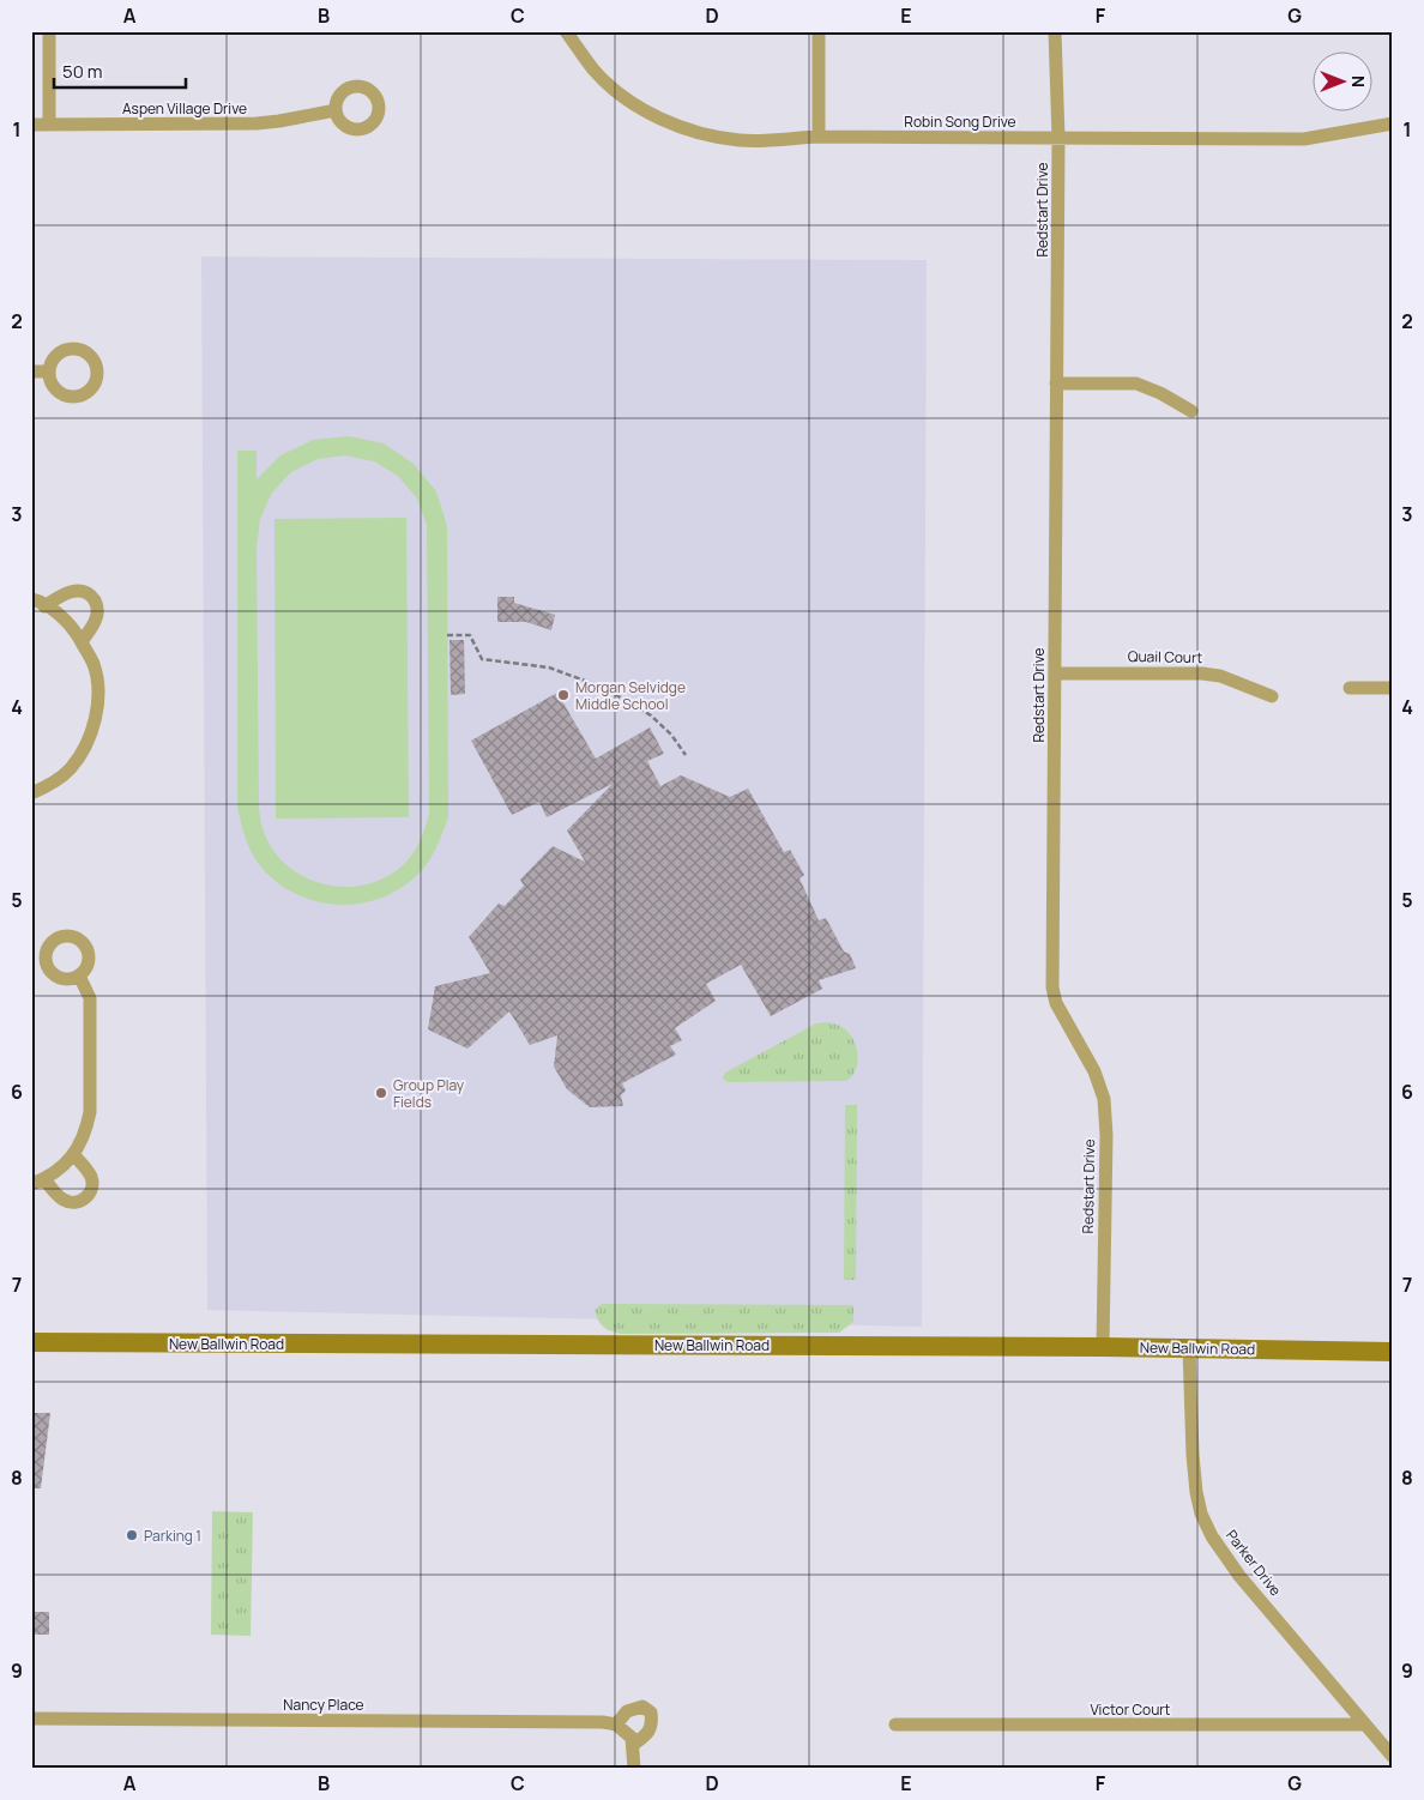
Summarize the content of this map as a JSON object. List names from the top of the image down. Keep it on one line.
{"streets":{"main road":["New Ballwin Road"],"street":["Aspen Village Drive","Robin Song Drive","Redstart Drive","Quail Court","Parker Drive","Nancy Place","Victor Court"]},"crossings":[["Robin Song Drive","Redstart Drive"],["Redstart Drive","Quail Court"],["Redstart Drive","New Ballwin Road"],["New Ballwin Road","Parker Drive"],["Parker Drive","Victor Court"]],"places":["Morgan Selvidge Middle School","Group Play Fields","Parking 1"],"scale_bar":"50 m","north":"right","grid":{"columns":["A","B","C","D","E","F","G"],"rows":["1","2","3","4","5","6","7","8","9"]}}
